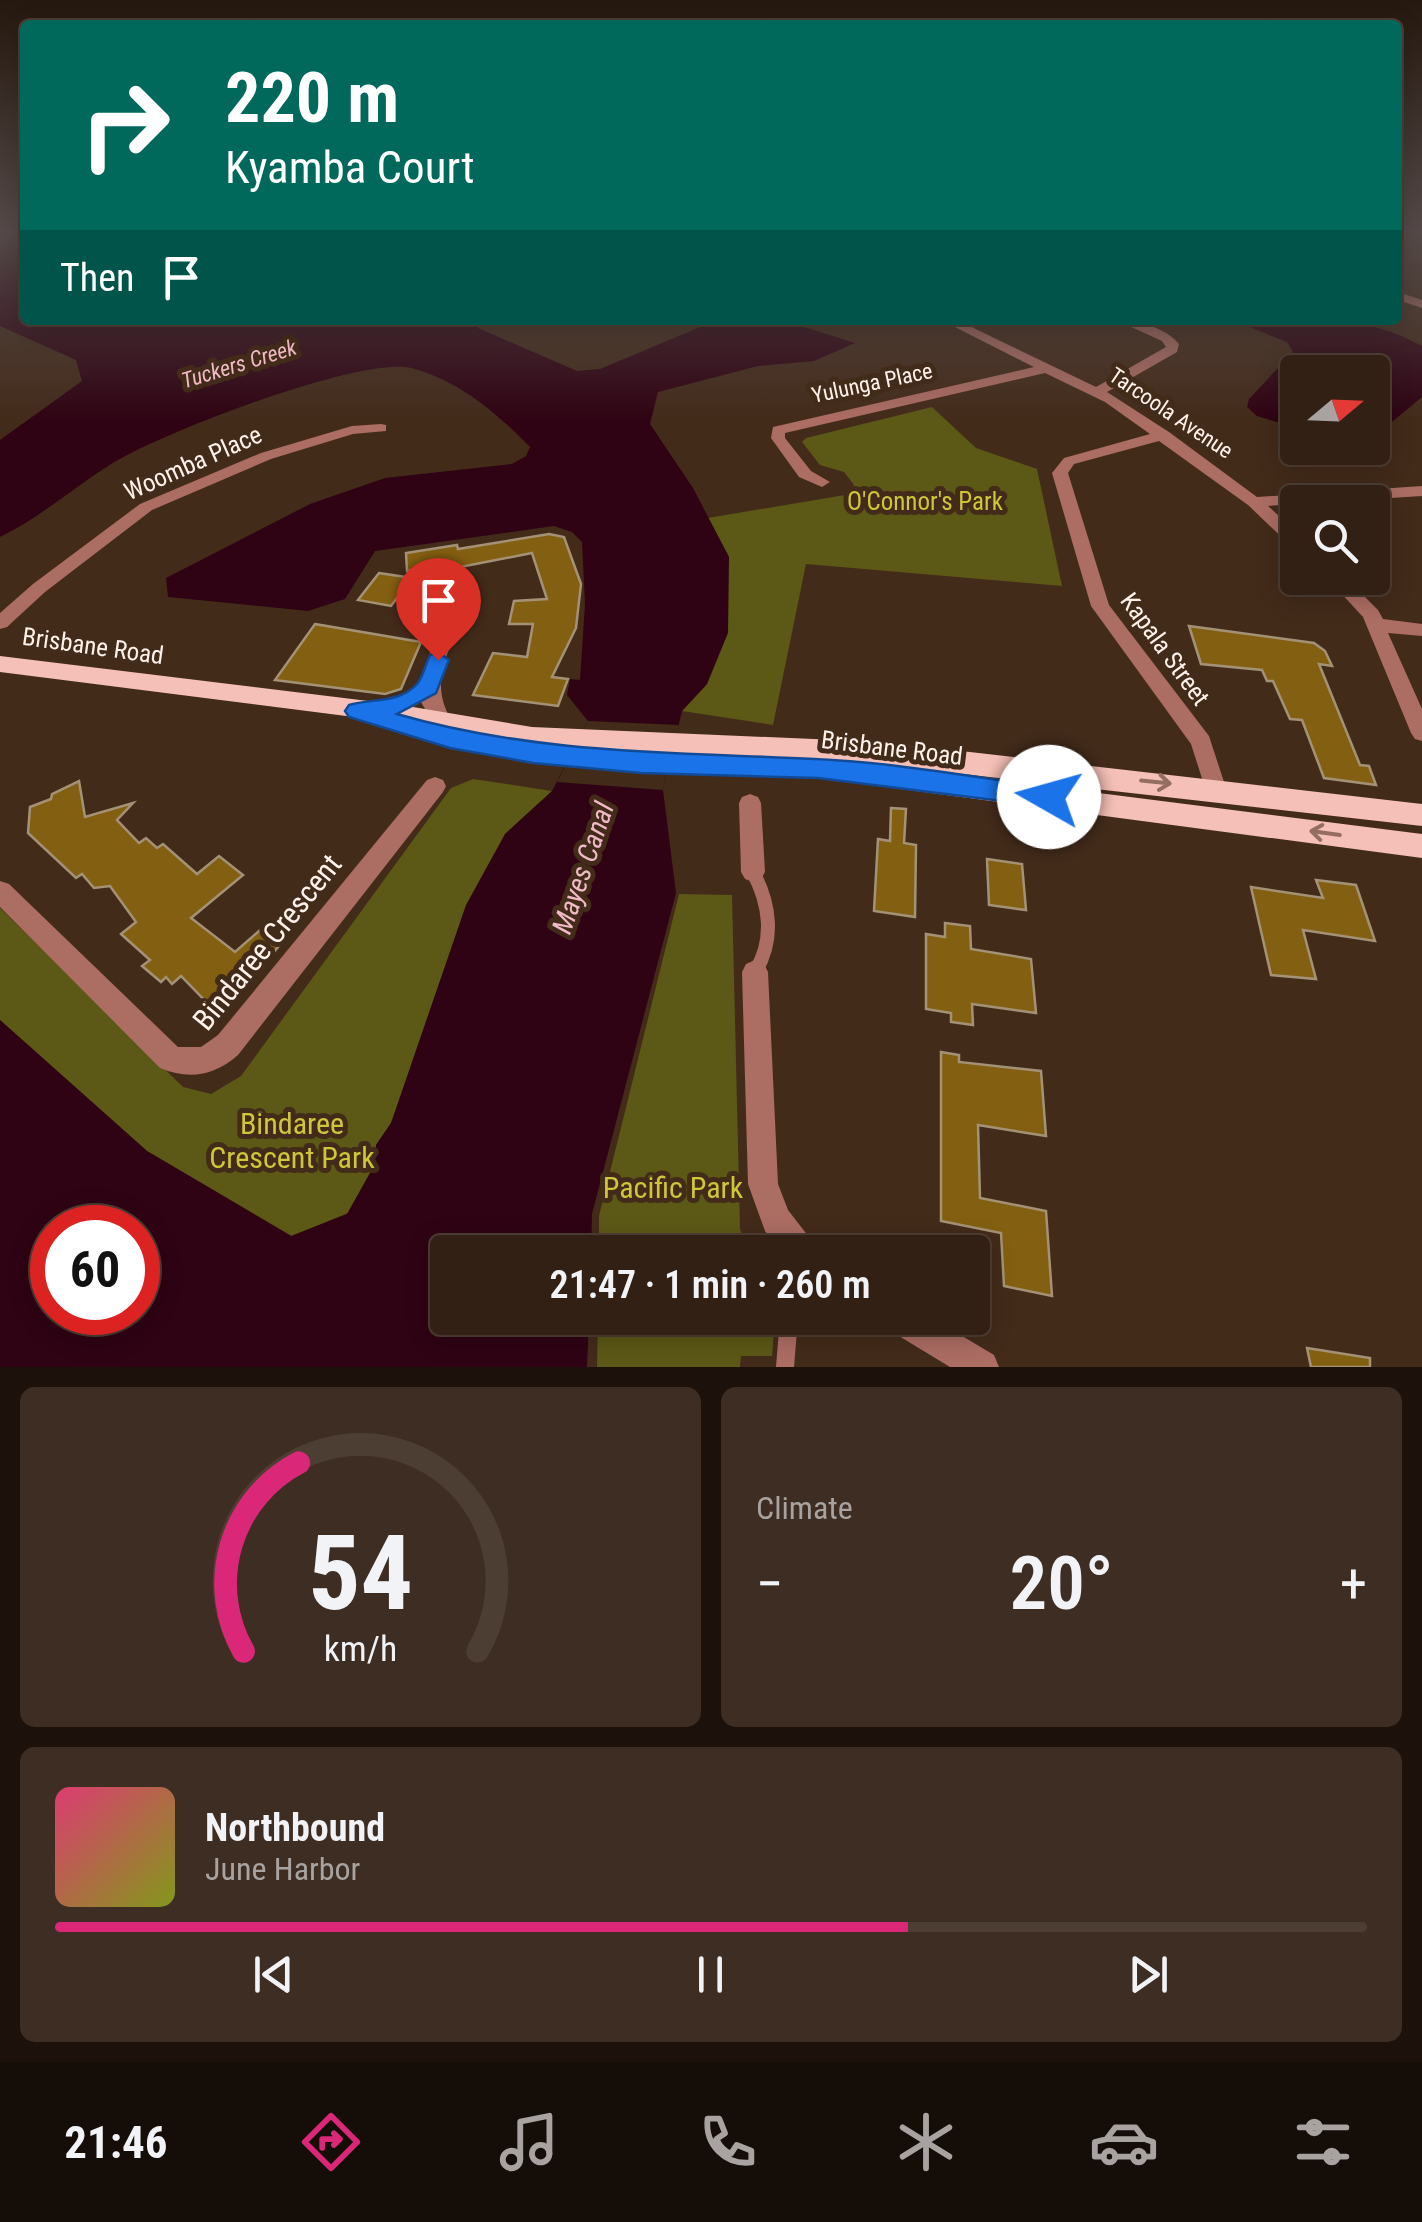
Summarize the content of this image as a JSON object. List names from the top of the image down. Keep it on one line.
{"streets":{"main road":["Brisbane Road"],"street":["Yulunga Place","Tarcoola Avenue","Woomba Place","Kapala Street","Bindaree Crescent"]},"crossings":[["Yulunga Place","Tarcoola Avenue"],["Tarcoola Avenue","Kapala Street"],["Brisbane Road","Kapala Street"]],"water":["Tuckers Creek","Mayes Canal"],"parks":["O'Connor's Park","Bindaree Crescent Park","Pacific Park"],"north":"right","page":{"turn":["220 m","Kyamba Court"],"then":"Then","limit":"60","trip":"21:47 · 1 min · 260 m","tile":"Climate","heat":["−","20°","+"],"song":["Northbound","June Harbor"],"tabs":"21:46","gauge":["54","km/h"]}}
